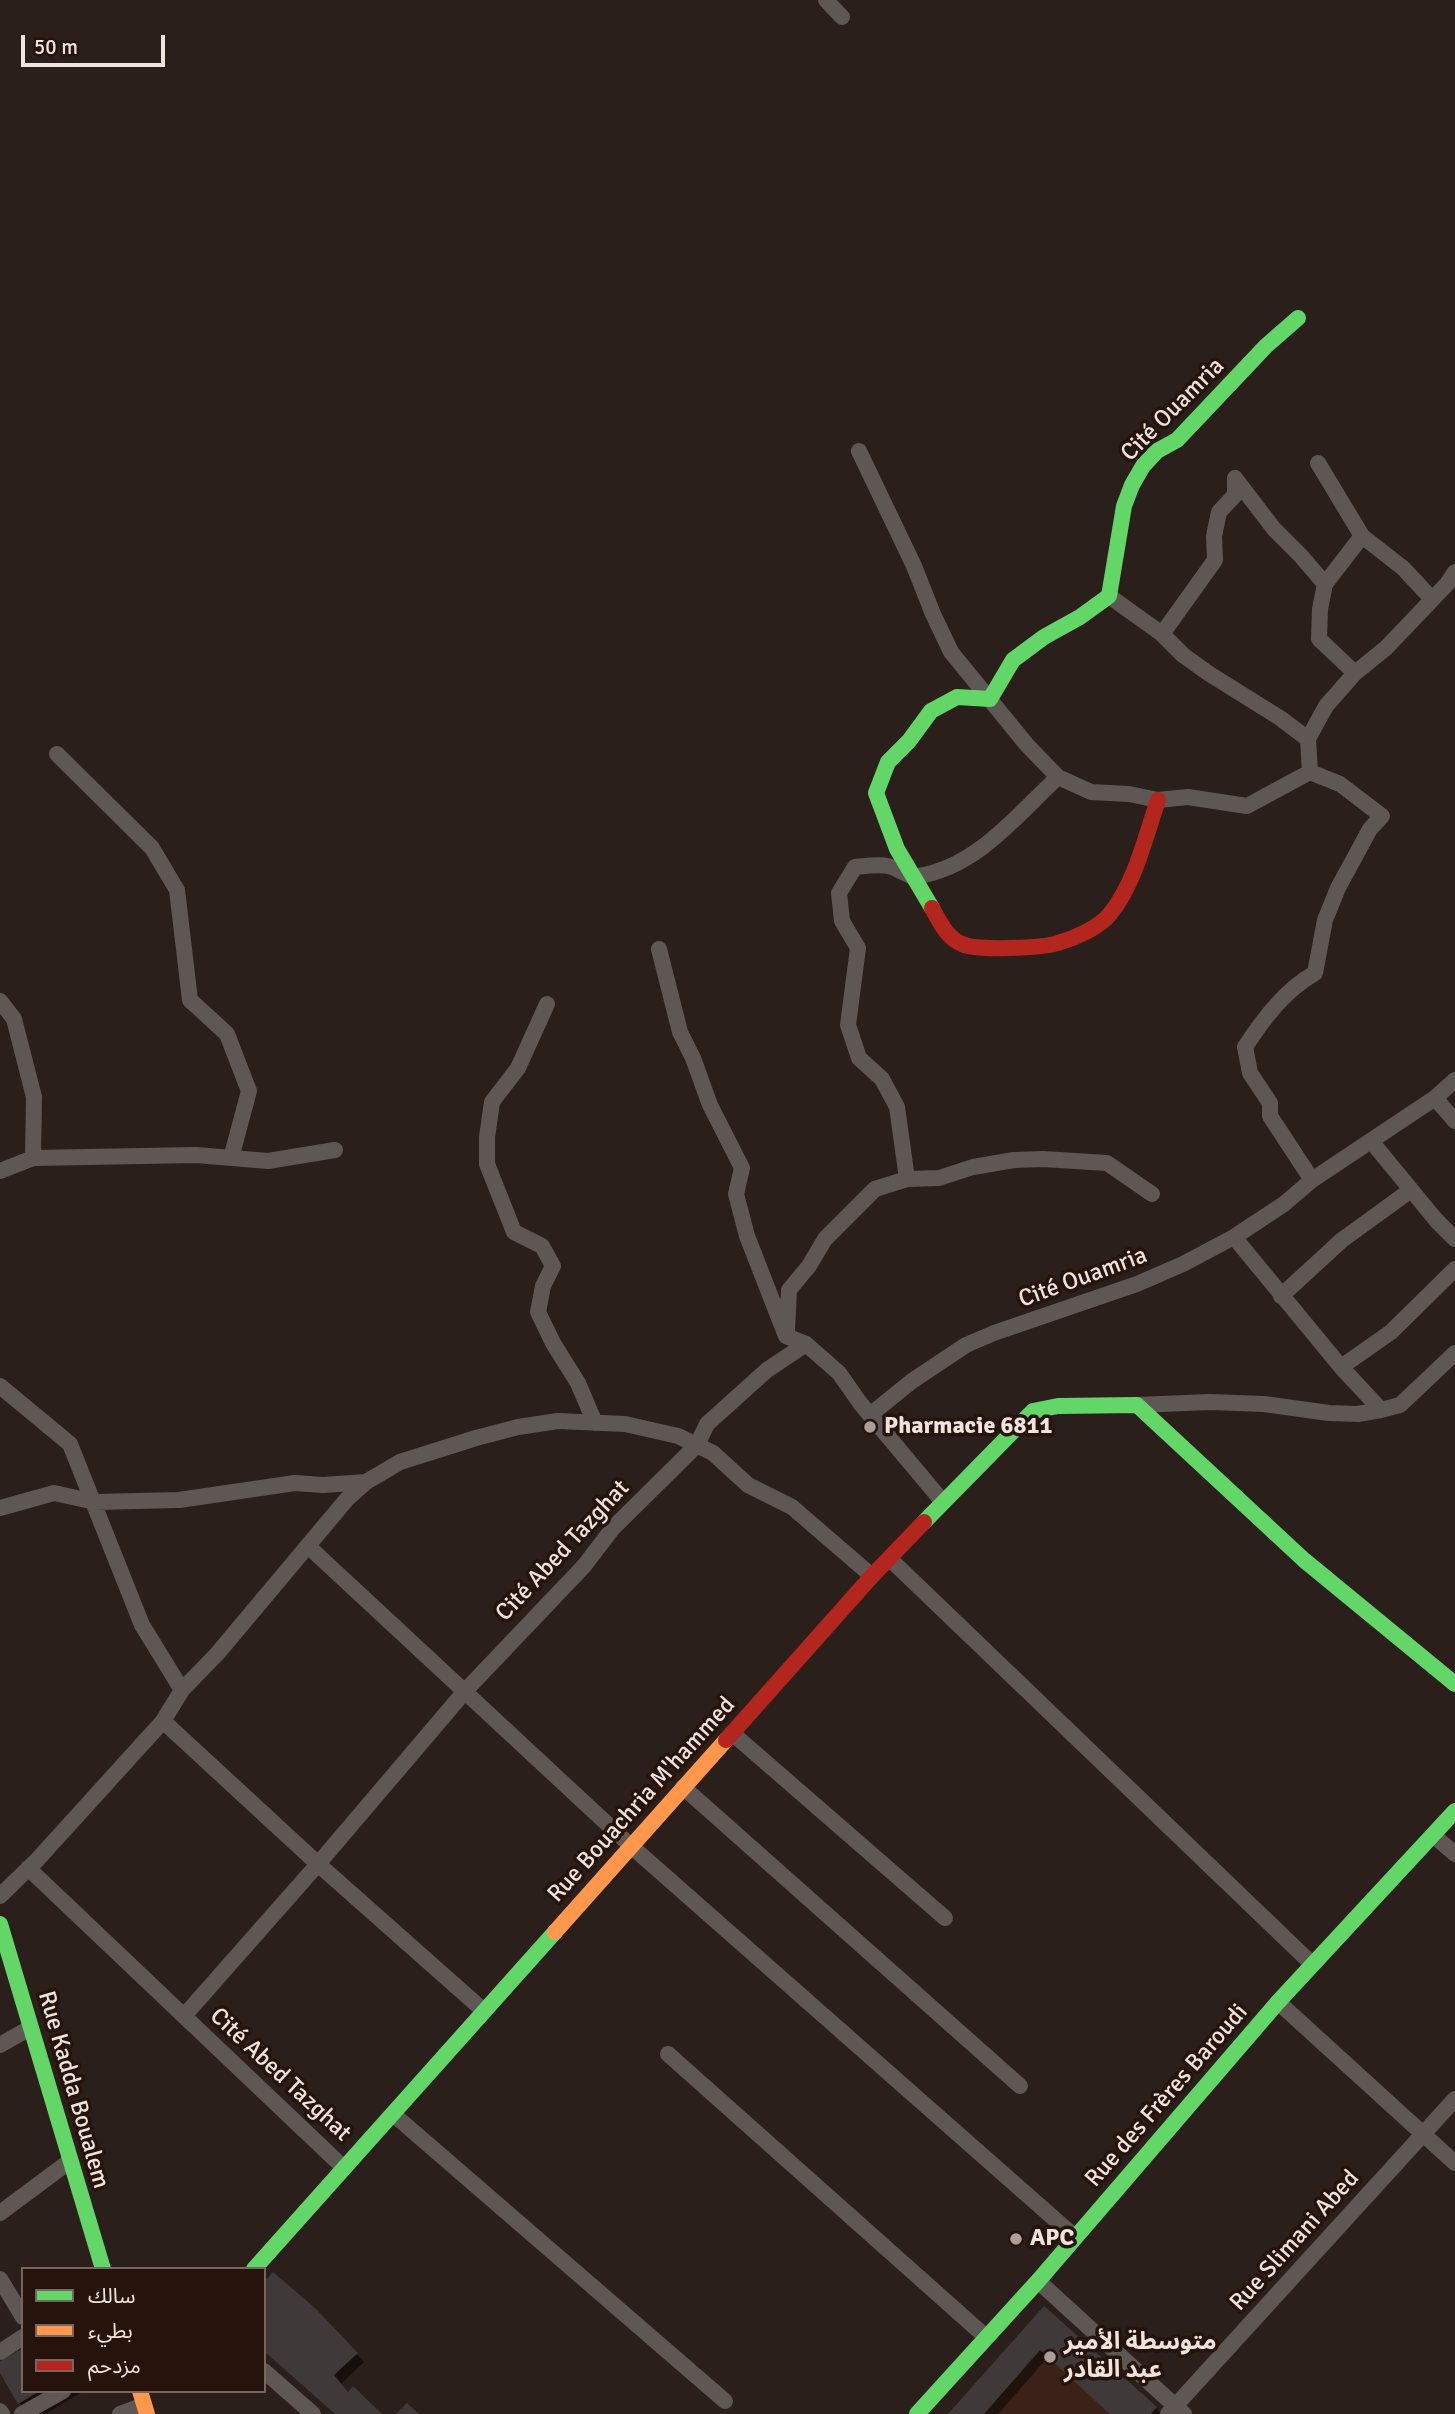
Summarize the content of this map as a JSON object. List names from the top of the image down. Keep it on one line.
{"streets":{"street":["Cité Ouamria","Cité Abed Tazghat","Rue Bouachria M'hammed","Rue Kadda Boualem","Rue des Frères Baroudi","Rue Slimani Abed"]},"crossings":[["Cité Abed Tazghat","Rue Bouachria M'hammed"]],"places":["Pharmacie 6811","APC","متوسطة الأمير عبد القادر"],"legend":["سالك","بطيء","مزدحم"],"scale_bar":"50 m"}
